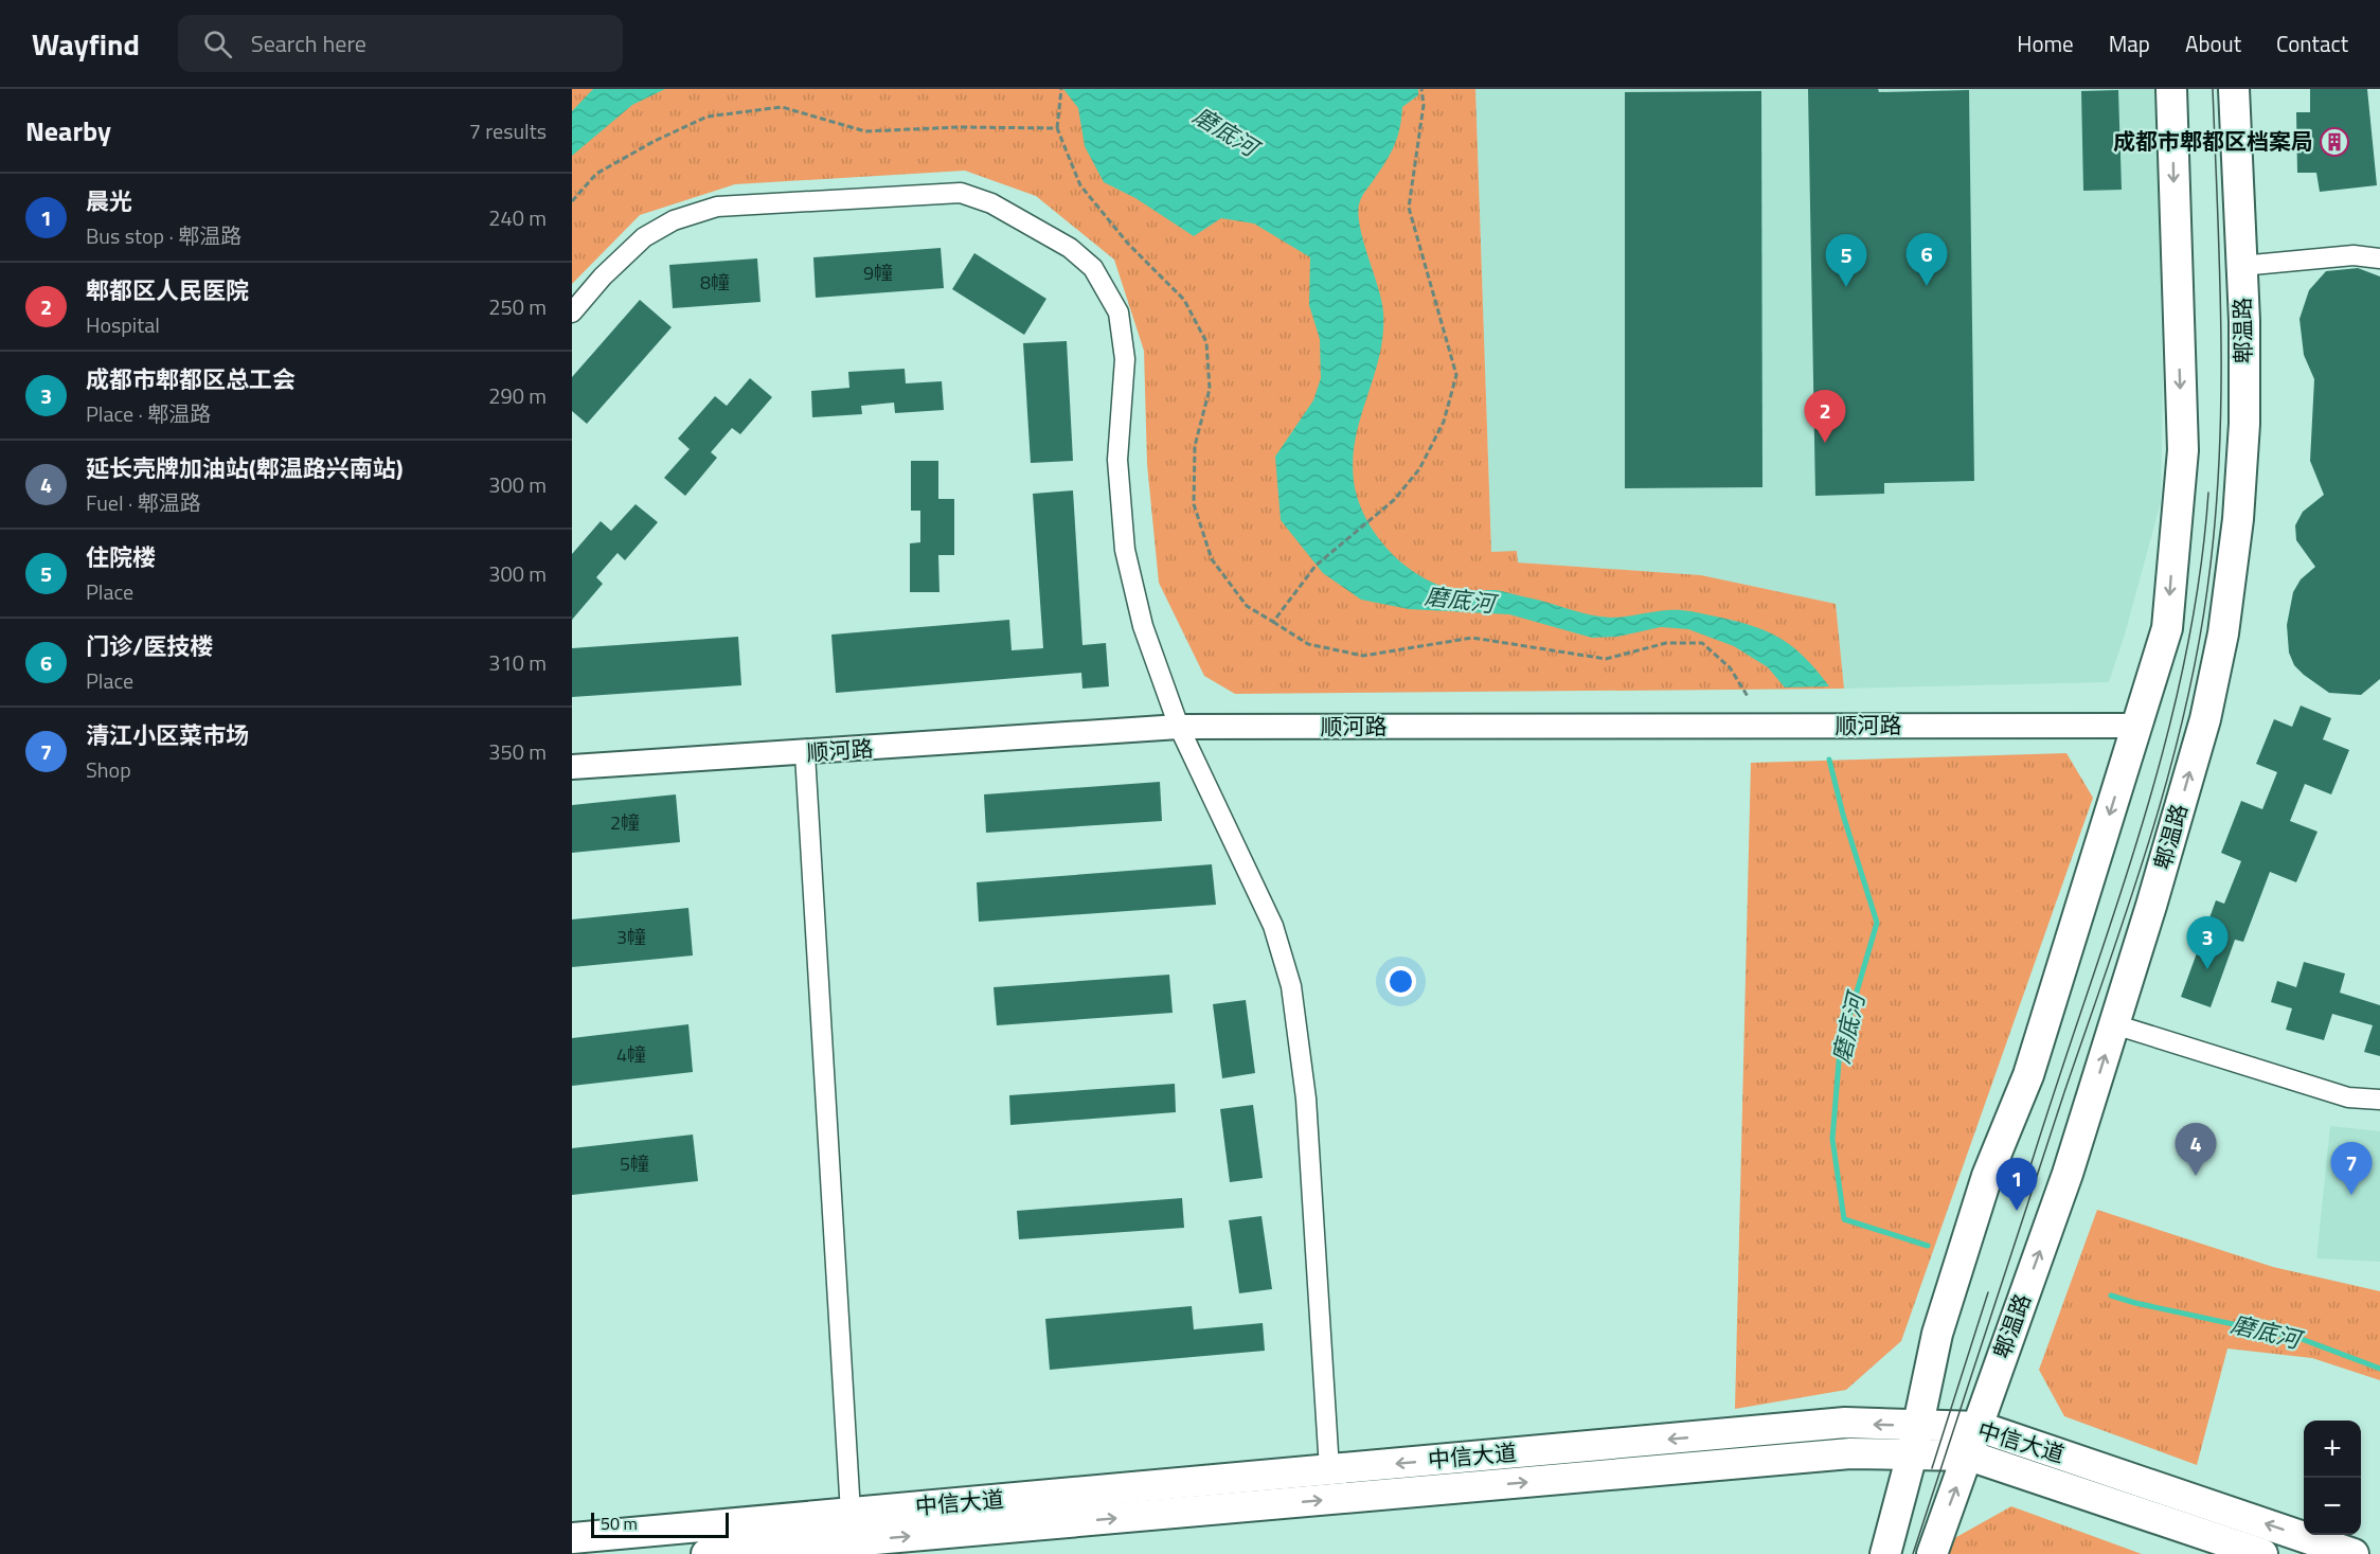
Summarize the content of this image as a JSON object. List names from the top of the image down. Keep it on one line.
{"streets":{"main road":["郫温路","中信大道"],"street":["顺河路"]},"crossings":[["郫温路","中信大道"]],"water":["磨底河"],"places":{"building":["成都市郫都区档案局"]},"house_numbers":["9幢","8幢","2幢","3幢","4幢","5幢"],"scale_bar":"50 m","page":{"header":"Wayfind","search":"Search here","nav":["Home","Map","About","Contact"],"heading":["Nearby","7 results"],"list":[{"mark":"1","name":"晨光","note":"Bus stop · 郫温路","value":"240 m"},{"mark":"2","name":"郫都区人民医院","note":"Hospital","value":"250 m"},{"mark":"3","name":"成都市郫都区总工会","note":"Place · 郫温路","value":"290 m"},{"mark":"4","name":"延长壳牌加油站(郫温路兴南站)","note":"Fuel · 郫温路","value":"300 m"},{"mark":"5","name":"住院楼","note":"Place","value":"300 m"},{"mark":"6","name":"门诊/医技楼","note":"Place","value":"310 m"},{"mark":"7","name":"清江小区菜市场","note":"Shop","value":"350 m"}],"pins":["6","5","2","3","4","7","1"],"map_buttons":["+","−"],"scale":"50 m"}}
